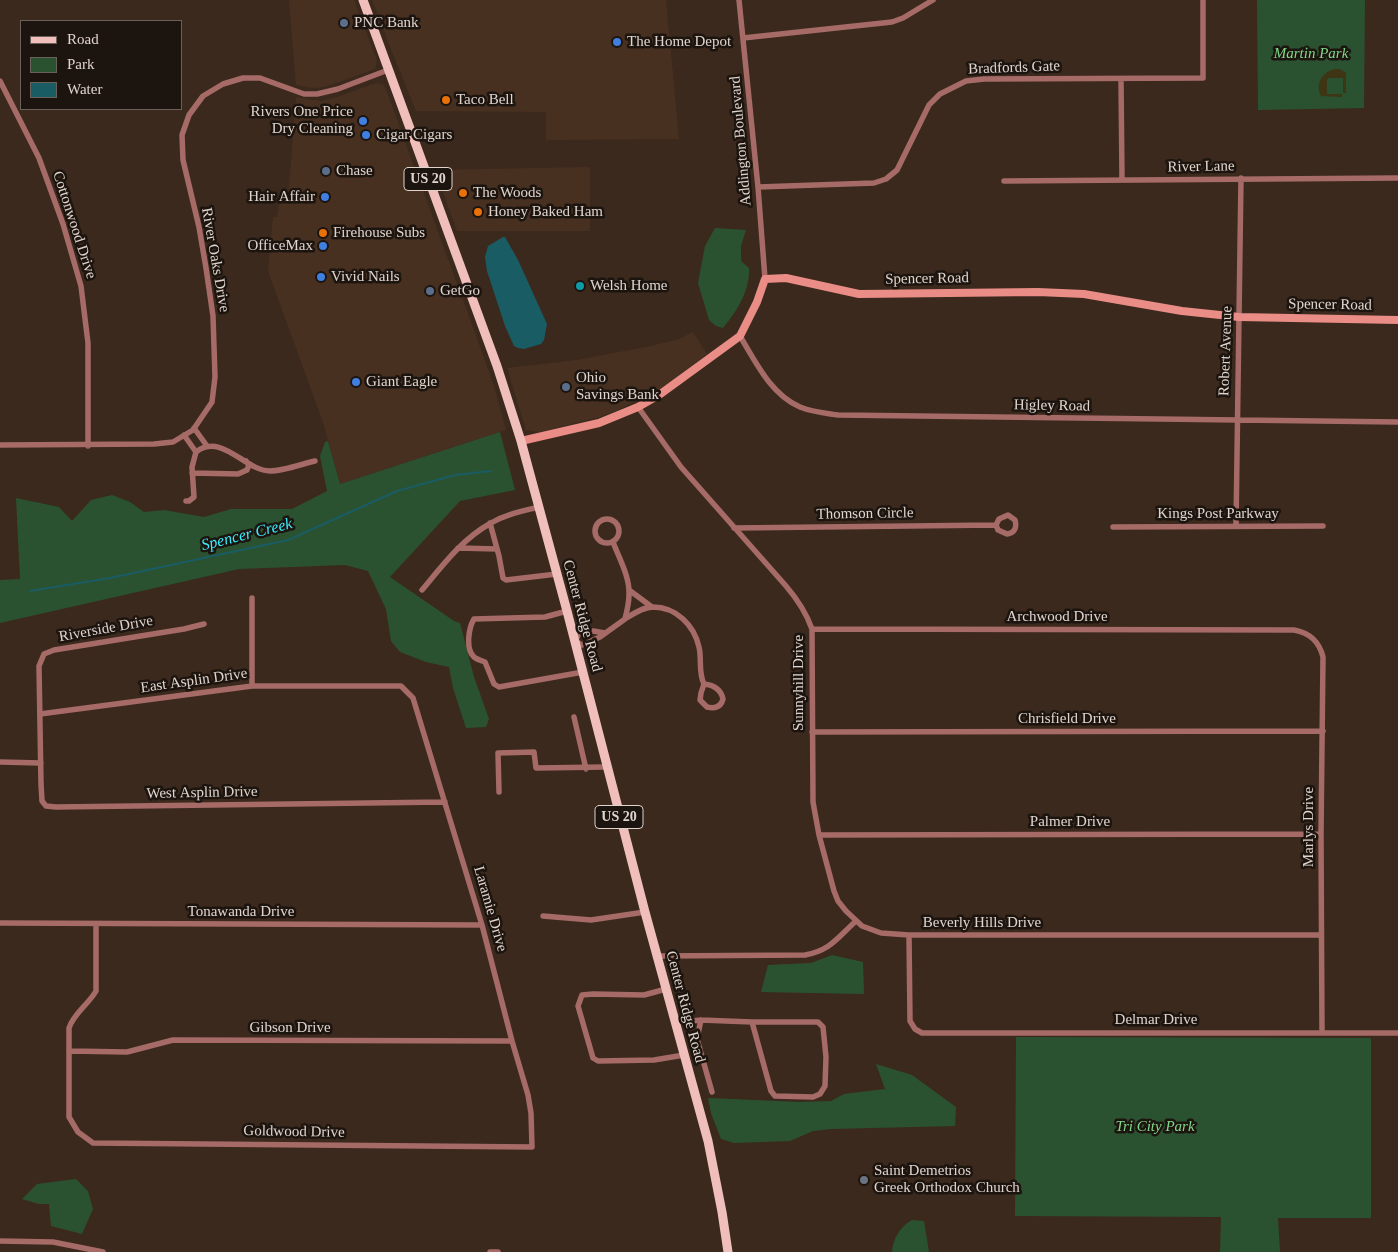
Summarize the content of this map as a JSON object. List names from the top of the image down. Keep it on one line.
{"streets":{"main road":["US 20","Center Ridge Road"],"street":["Bradfords Gate","Addington Boulevard","River Lane","Cottonwood Drive","River Oaks Drive","Spencer Road","Robert Avenue","Higley Road","Thomson Circle","Kings Post Parkway","Archwood Drive","Riverside Drive","East Asplin Drive","Sunnyhill Drive","Chrisfield Drive","West Asplin Drive","Palmer Drive","Marlys Drive","Laramie Drive","Tonawanda Drive","Beverly Hills Drive","Delmar Drive","Gibson Drive","Goldwood Drive"]},"crossings":[["Bradfords Gate","Addington Boulevard"],["Addington Boulevard","Spencer Road"],["River Lane","Robert Avenue"],["Cottonwood Drive","River Oaks Drive"],["River Oaks Drive","Center Ridge Road"],["Spencer Road","Robert Avenue"],["Robert Avenue","Higley Road"],["Robert Avenue","Kings Post Parkway"],["Thomson Circle","Sunnyhill Drive"],["Archwood Drive","Sunnyhill Drive"],["Archwood Drive","Marlys Drive"],["Riverside Drive","East Asplin Drive"],["East Asplin Drive","Laramie Drive"],["Sunnyhill Drive","Chrisfield Drive"],["Sunnyhill Drive","Palmer Drive"],["Sunnyhill Drive","Beverly Hills Drive"],["Chrisfield Drive","Marlys Drive"],["West Asplin Drive","Laramie Drive"],["Palmer Drive","Marlys Drive"],["Marlys Drive","Beverly Hills Drive"],["Marlys Drive","Delmar Drive"],["Laramie Drive","Tonawanda Drive"],["Laramie Drive","Gibson Drive"],["Laramie Drive","Goldwood Drive"],["Beverly Hills Drive","Delmar Drive"],["Gibson Drive","Goldwood Drive"]],"water":["Spencer Creek"],"parks":["Martin Park","Tri City Park"],"places":["PNC Bank","The Home Depot","Taco Bell","Rivers One Price Dry Cleaning","Cigar Cigars","Chase","The Woods","Hair Affair","Honey Baked Ham","Firehouse Subs","OfficeMax","Vivid Nails","Welsh Home","GetGo","Giant Eagle","Ohio Savings Bank","Saint Demetrios Greek Orthodox Church"],"legend":["Road","Park","Water"]}
